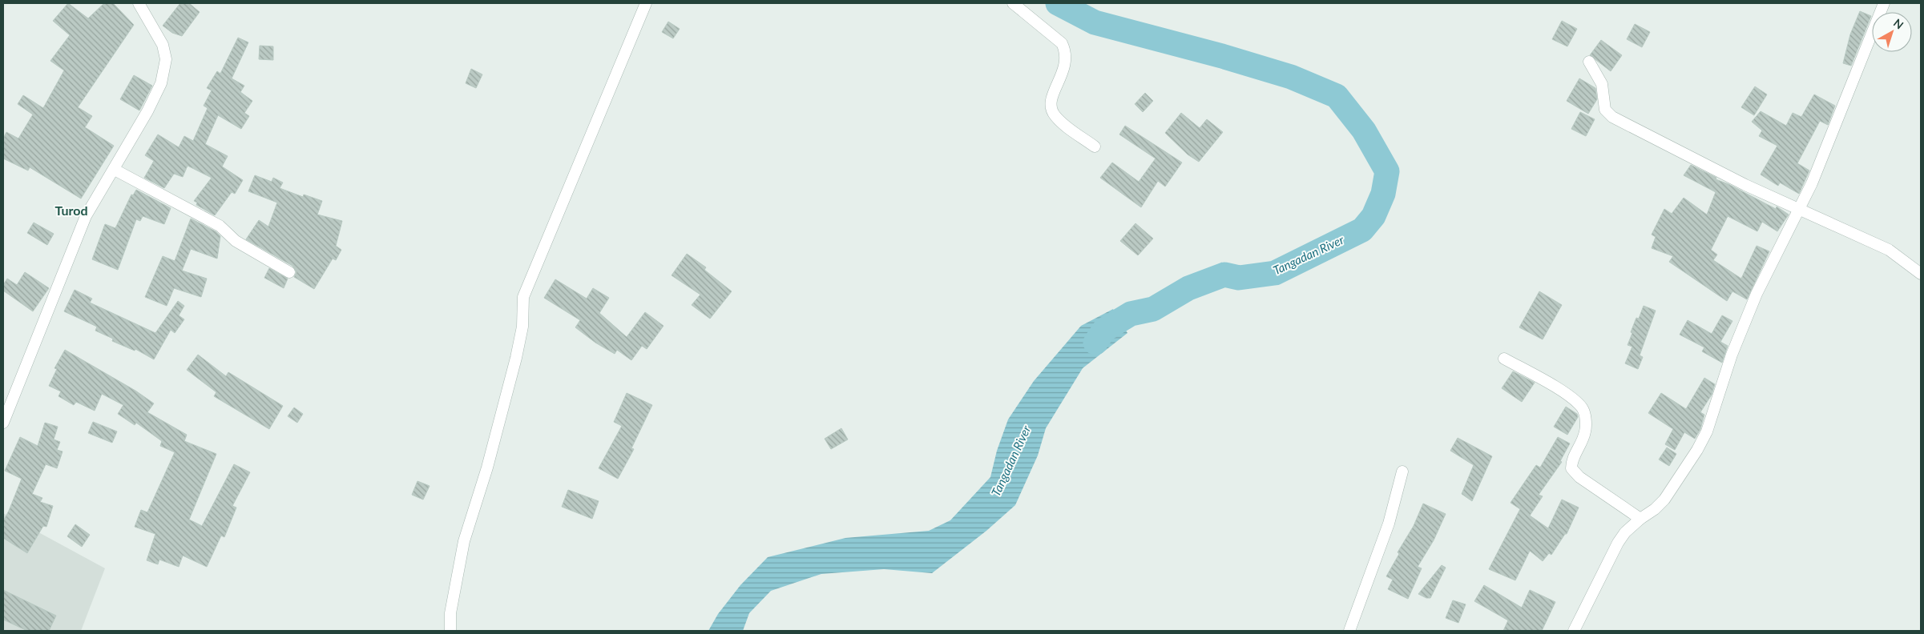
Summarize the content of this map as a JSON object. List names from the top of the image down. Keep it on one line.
{"districts":["Turod"],"water":["Tangadan River"],"north":"top right"}
